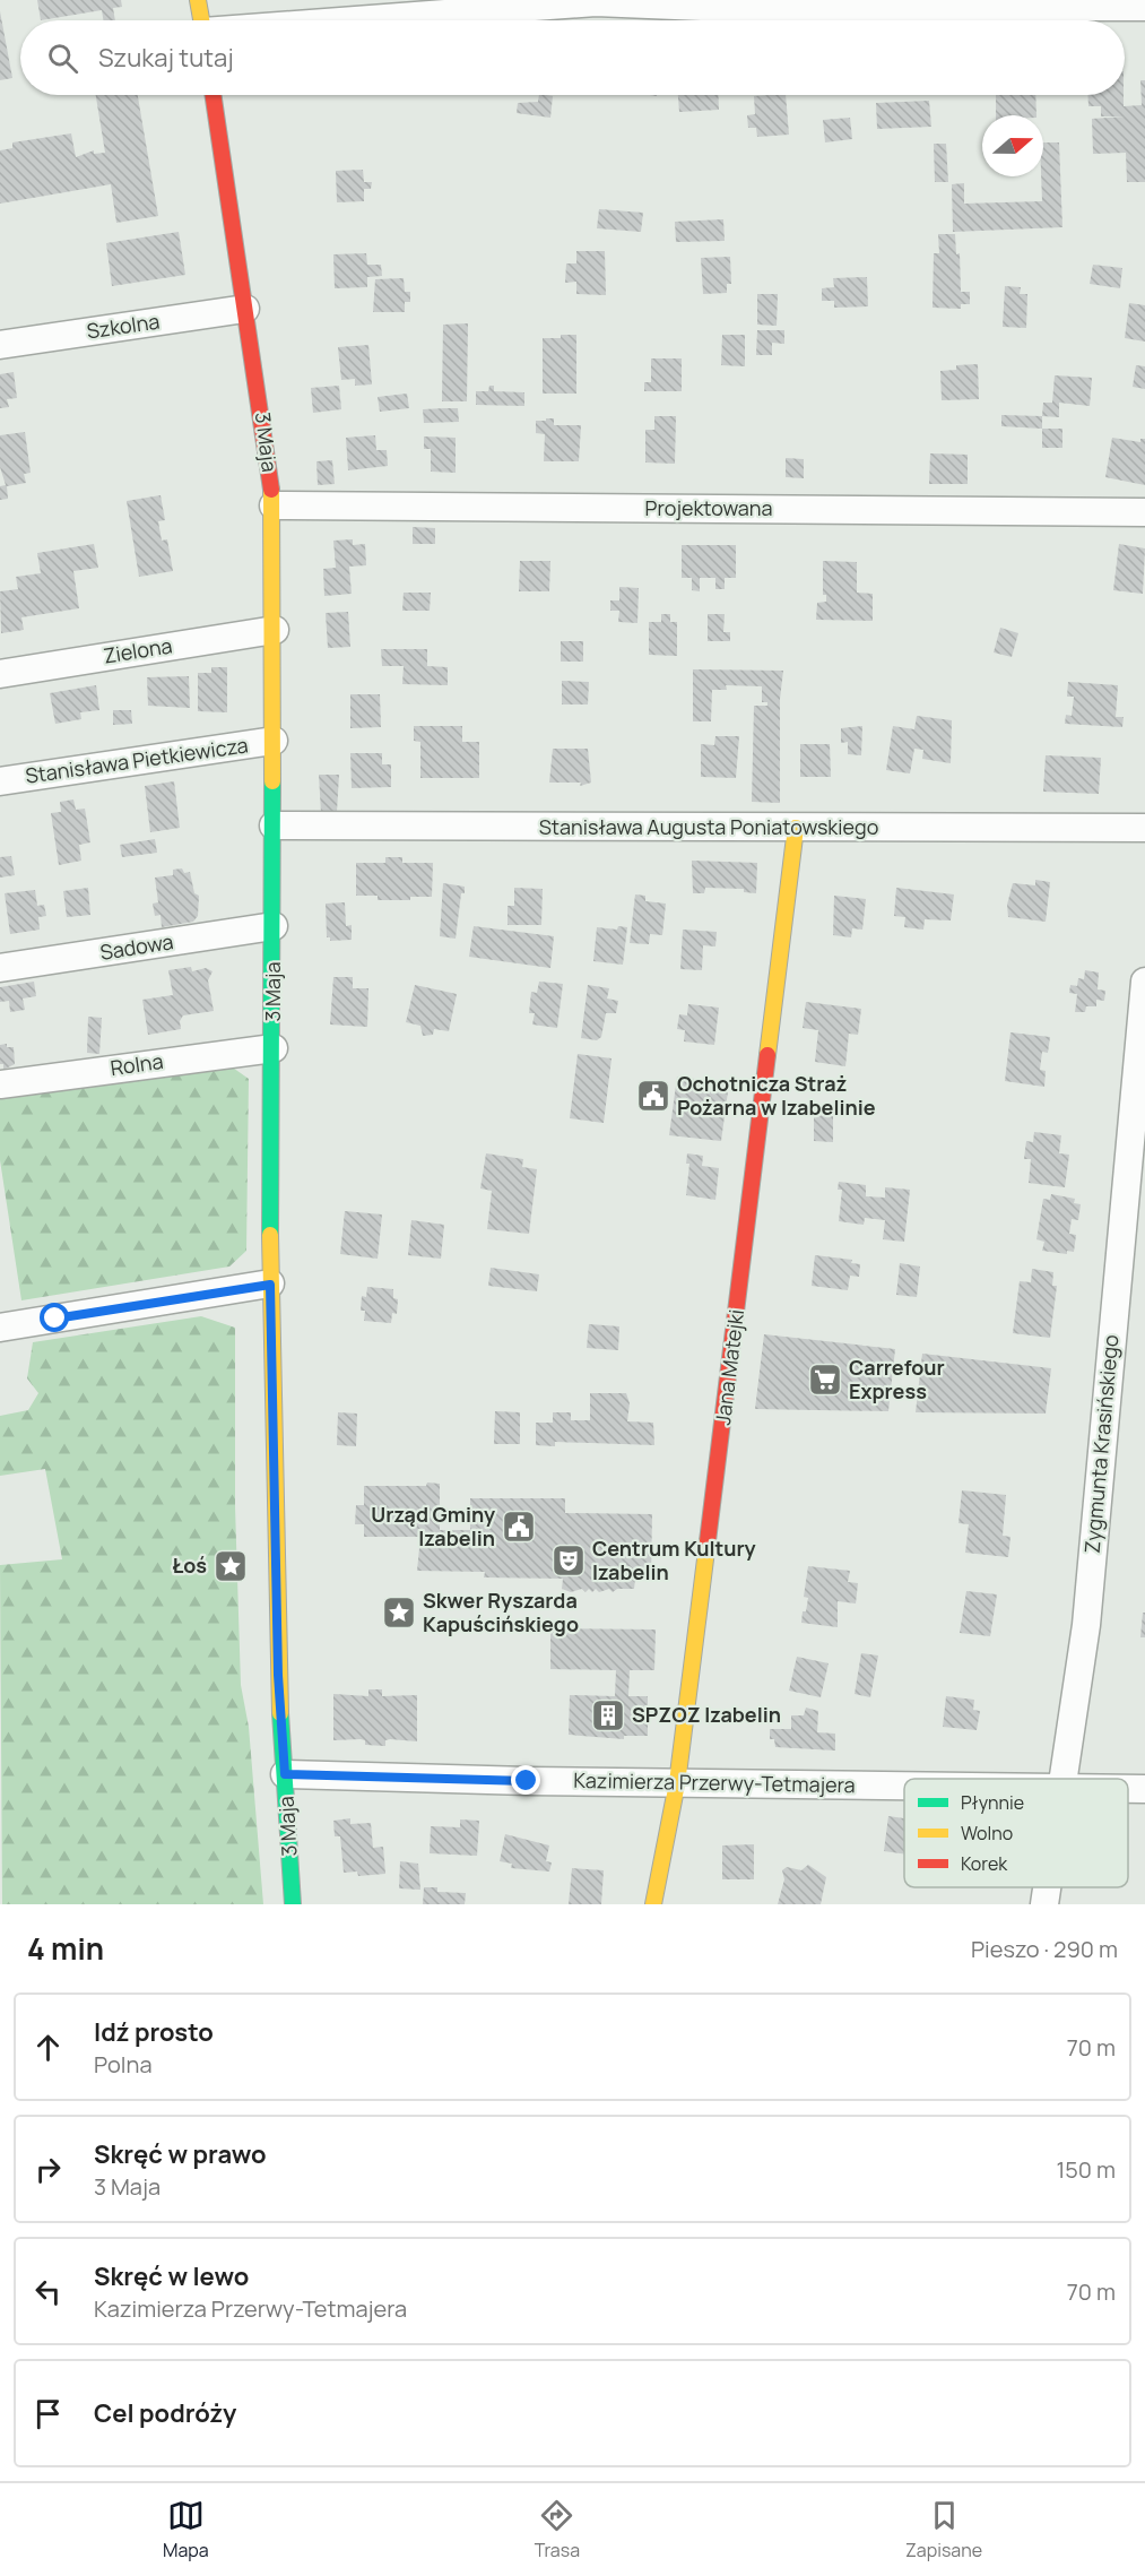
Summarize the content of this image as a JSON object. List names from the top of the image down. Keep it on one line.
{"streets":{"street":["Szkolna","3 Maja","Projektowana","Zielona","Stanisława Pietkiewicza","Stanisława Augusta Poniatowskiego","Sadowa","Rolna","Jana Matejki","Zygmunta Krasińskiego","Kazimierza Przerwy-Tetmajera"]},"crossings":[["Szkolna","3 Maja"],["3 Maja","Projektowana"],["3 Maja","Zielona"],["3 Maja","Stanisława Pietkiewicza"],["3 Maja","Stanisława Augusta Poniatowskiego"],["3 Maja","Sadowa"],["3 Maja","Rolna"],["3 Maja","Kazimierza Przerwy-Tetmajera"],["Stanisława Augusta Poniatowskiego","Jana Matejki"],["Jana Matejki","Kazimierza Przerwy-Tetmajera"]],"places":{"public building":["Ochotnicza Straż Pożarna w Izabelinie","Urząd Gminy Izabelin"],"supermarket":["Carrefour Express"],"theatre":["Centrum Kultury Izabelin"],"place":["Łoś","Skwer Ryszarda Kapuścińskiego"],"building":["SPZOZ Izabelin"]},"legend":["Płynnie","Wolno","Korek"],"north":"right","page":{"search":"Szukaj tutaj","heading":["4 min","Pieszo · 290 m"],"list":[["Idź prosto","Polna","70 m"],["Skręć w prawo","3 Maja","150 m"],["Skręć w lewo","Kazimierza Przerwy-Tetmajera","70 m"],"Cel podróży"],"nav":["Mapa","Trasa","Zapisane"]}}
